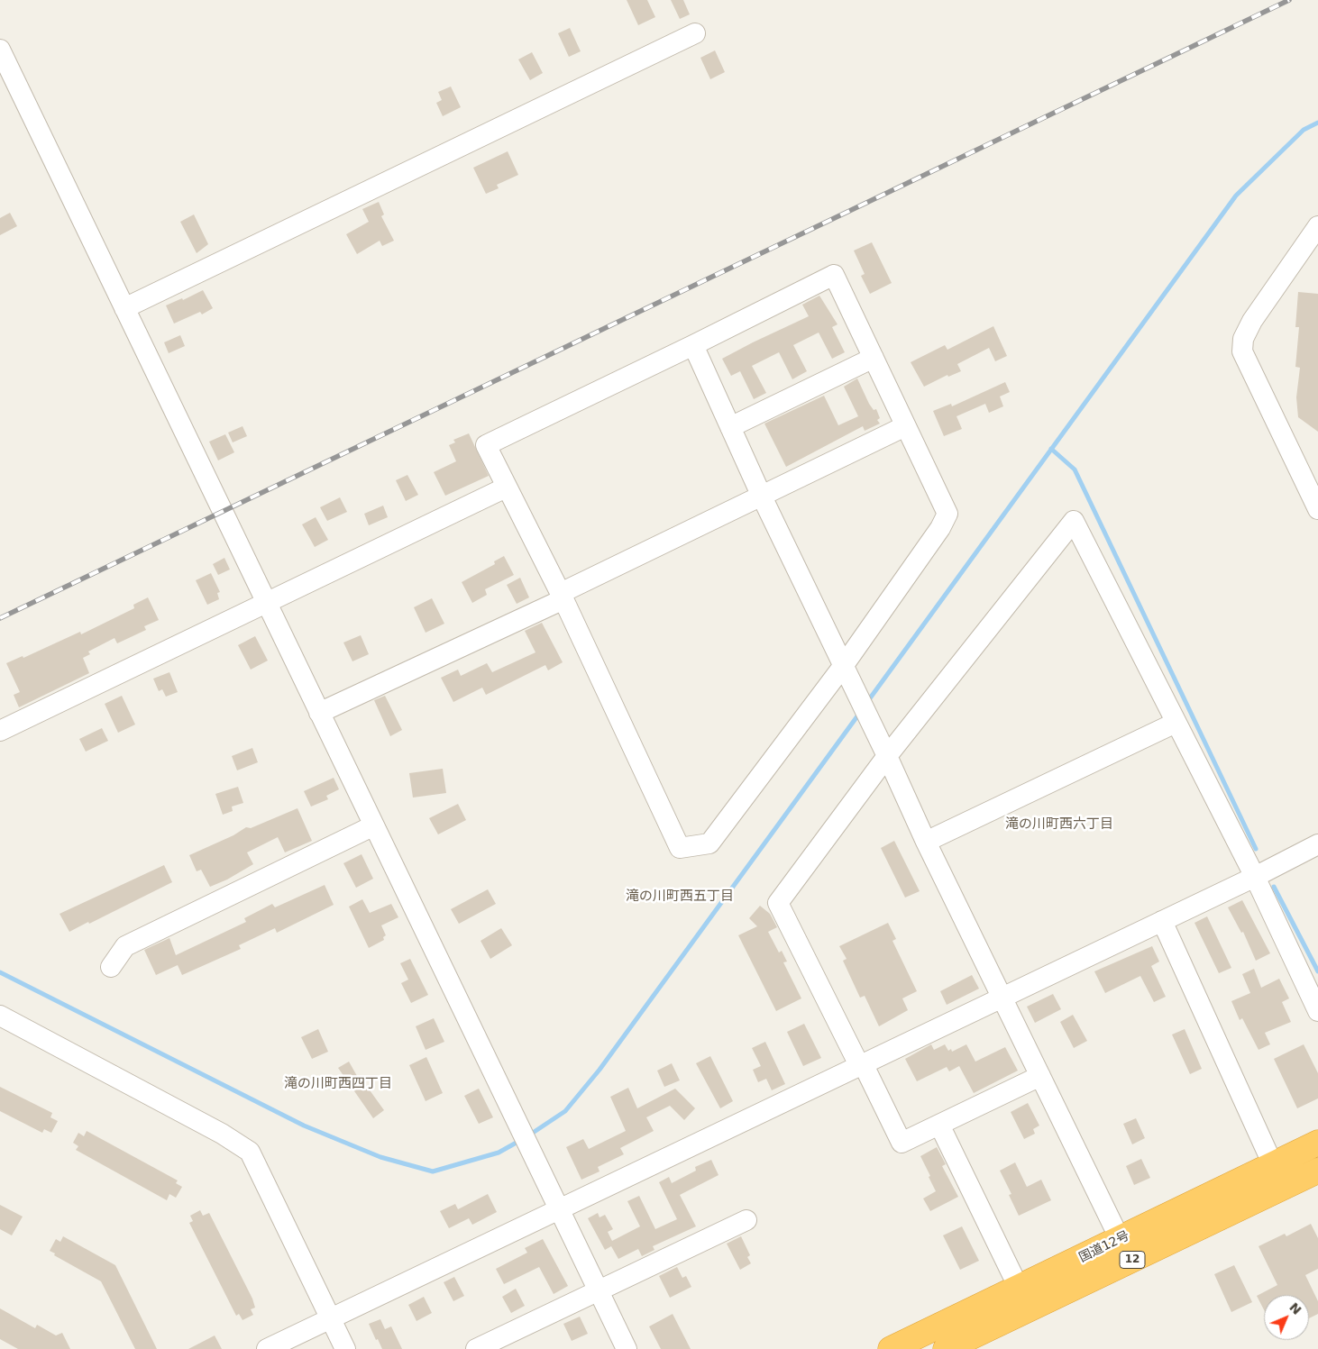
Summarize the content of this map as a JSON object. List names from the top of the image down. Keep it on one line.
{"streets":{"highway":["国道12号","12"]},"districts":["滝の川町西六丁目","滝の川町西五丁目","滝の川町西四丁目"],"north":"top right"}
